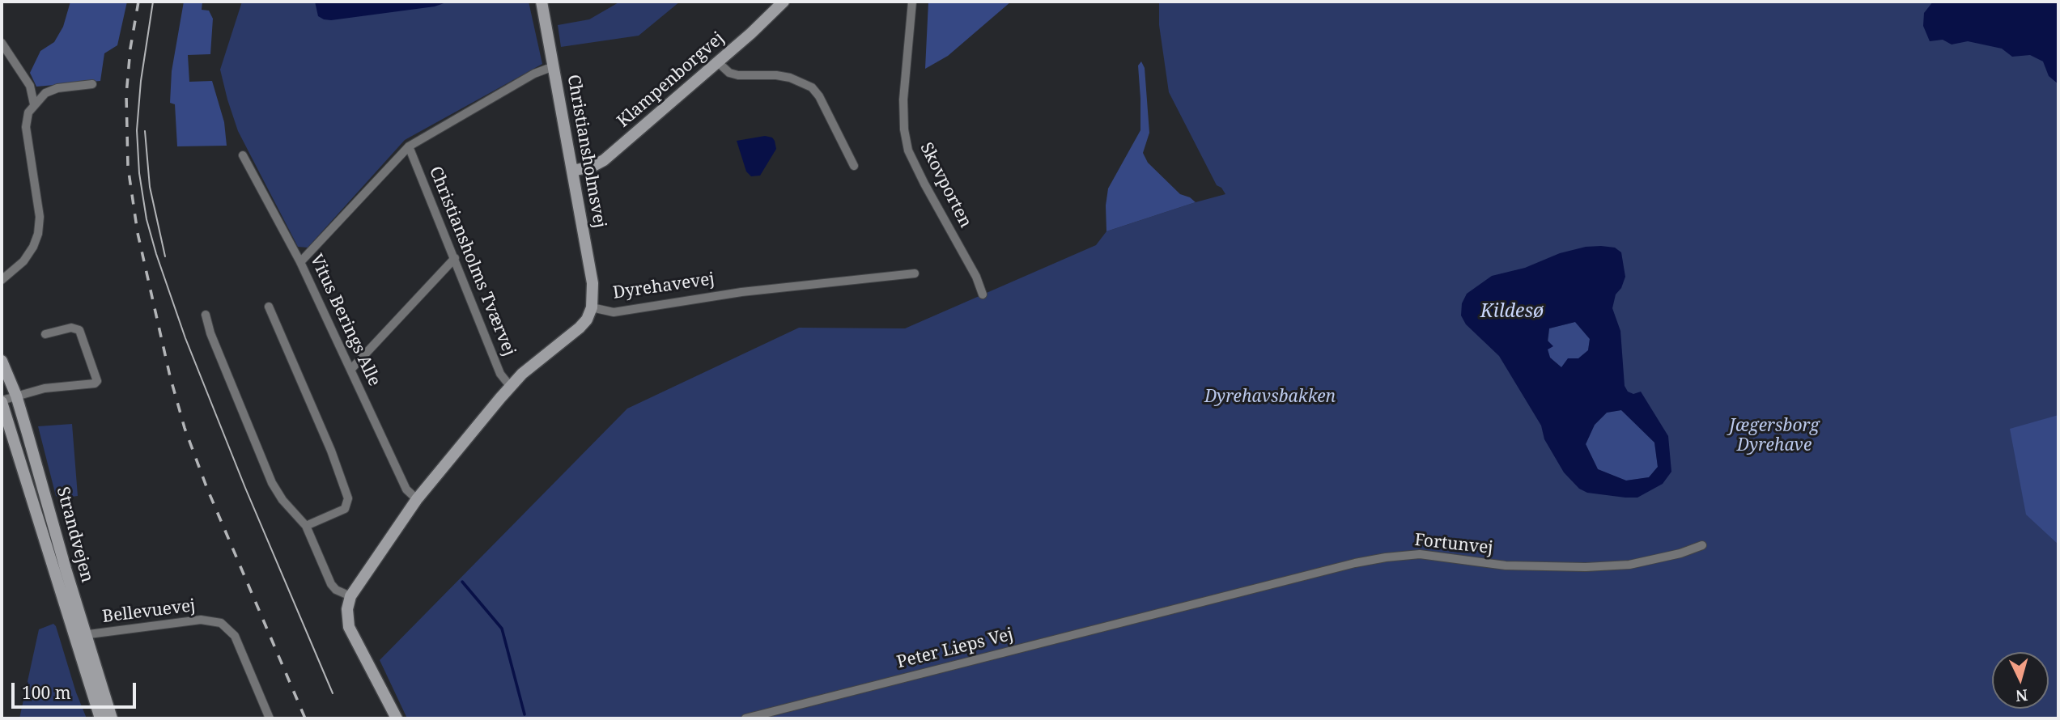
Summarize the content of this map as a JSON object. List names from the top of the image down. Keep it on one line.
{"streets":{"street":["Klampenborgvej","Christiansholmsvej","Skovporten","Christiansholms Tværvej","Dyrehavevej","Vitus Berings Alle","Strandvejen","Fortunvej","Bellevuevej","Peter Lieps Vej"]},"crossings":[["Klampenborgvej","Christiansholmsvej"],["Christiansholmsvej","Dyrehavevej"],["Christiansholms Tværvej","Dyrehavevej"],["Dyrehavevej","Vitus Berings Alle"],["Strandvejen","Bellevuevej"],["Fortunvej","Peter Lieps Vej"]],"water":["Kildesø"],"parks":["Dyrehavsbakken","Jægersborg Dyrehave"],"scale_bar":"100 m","north":"bottom"}
